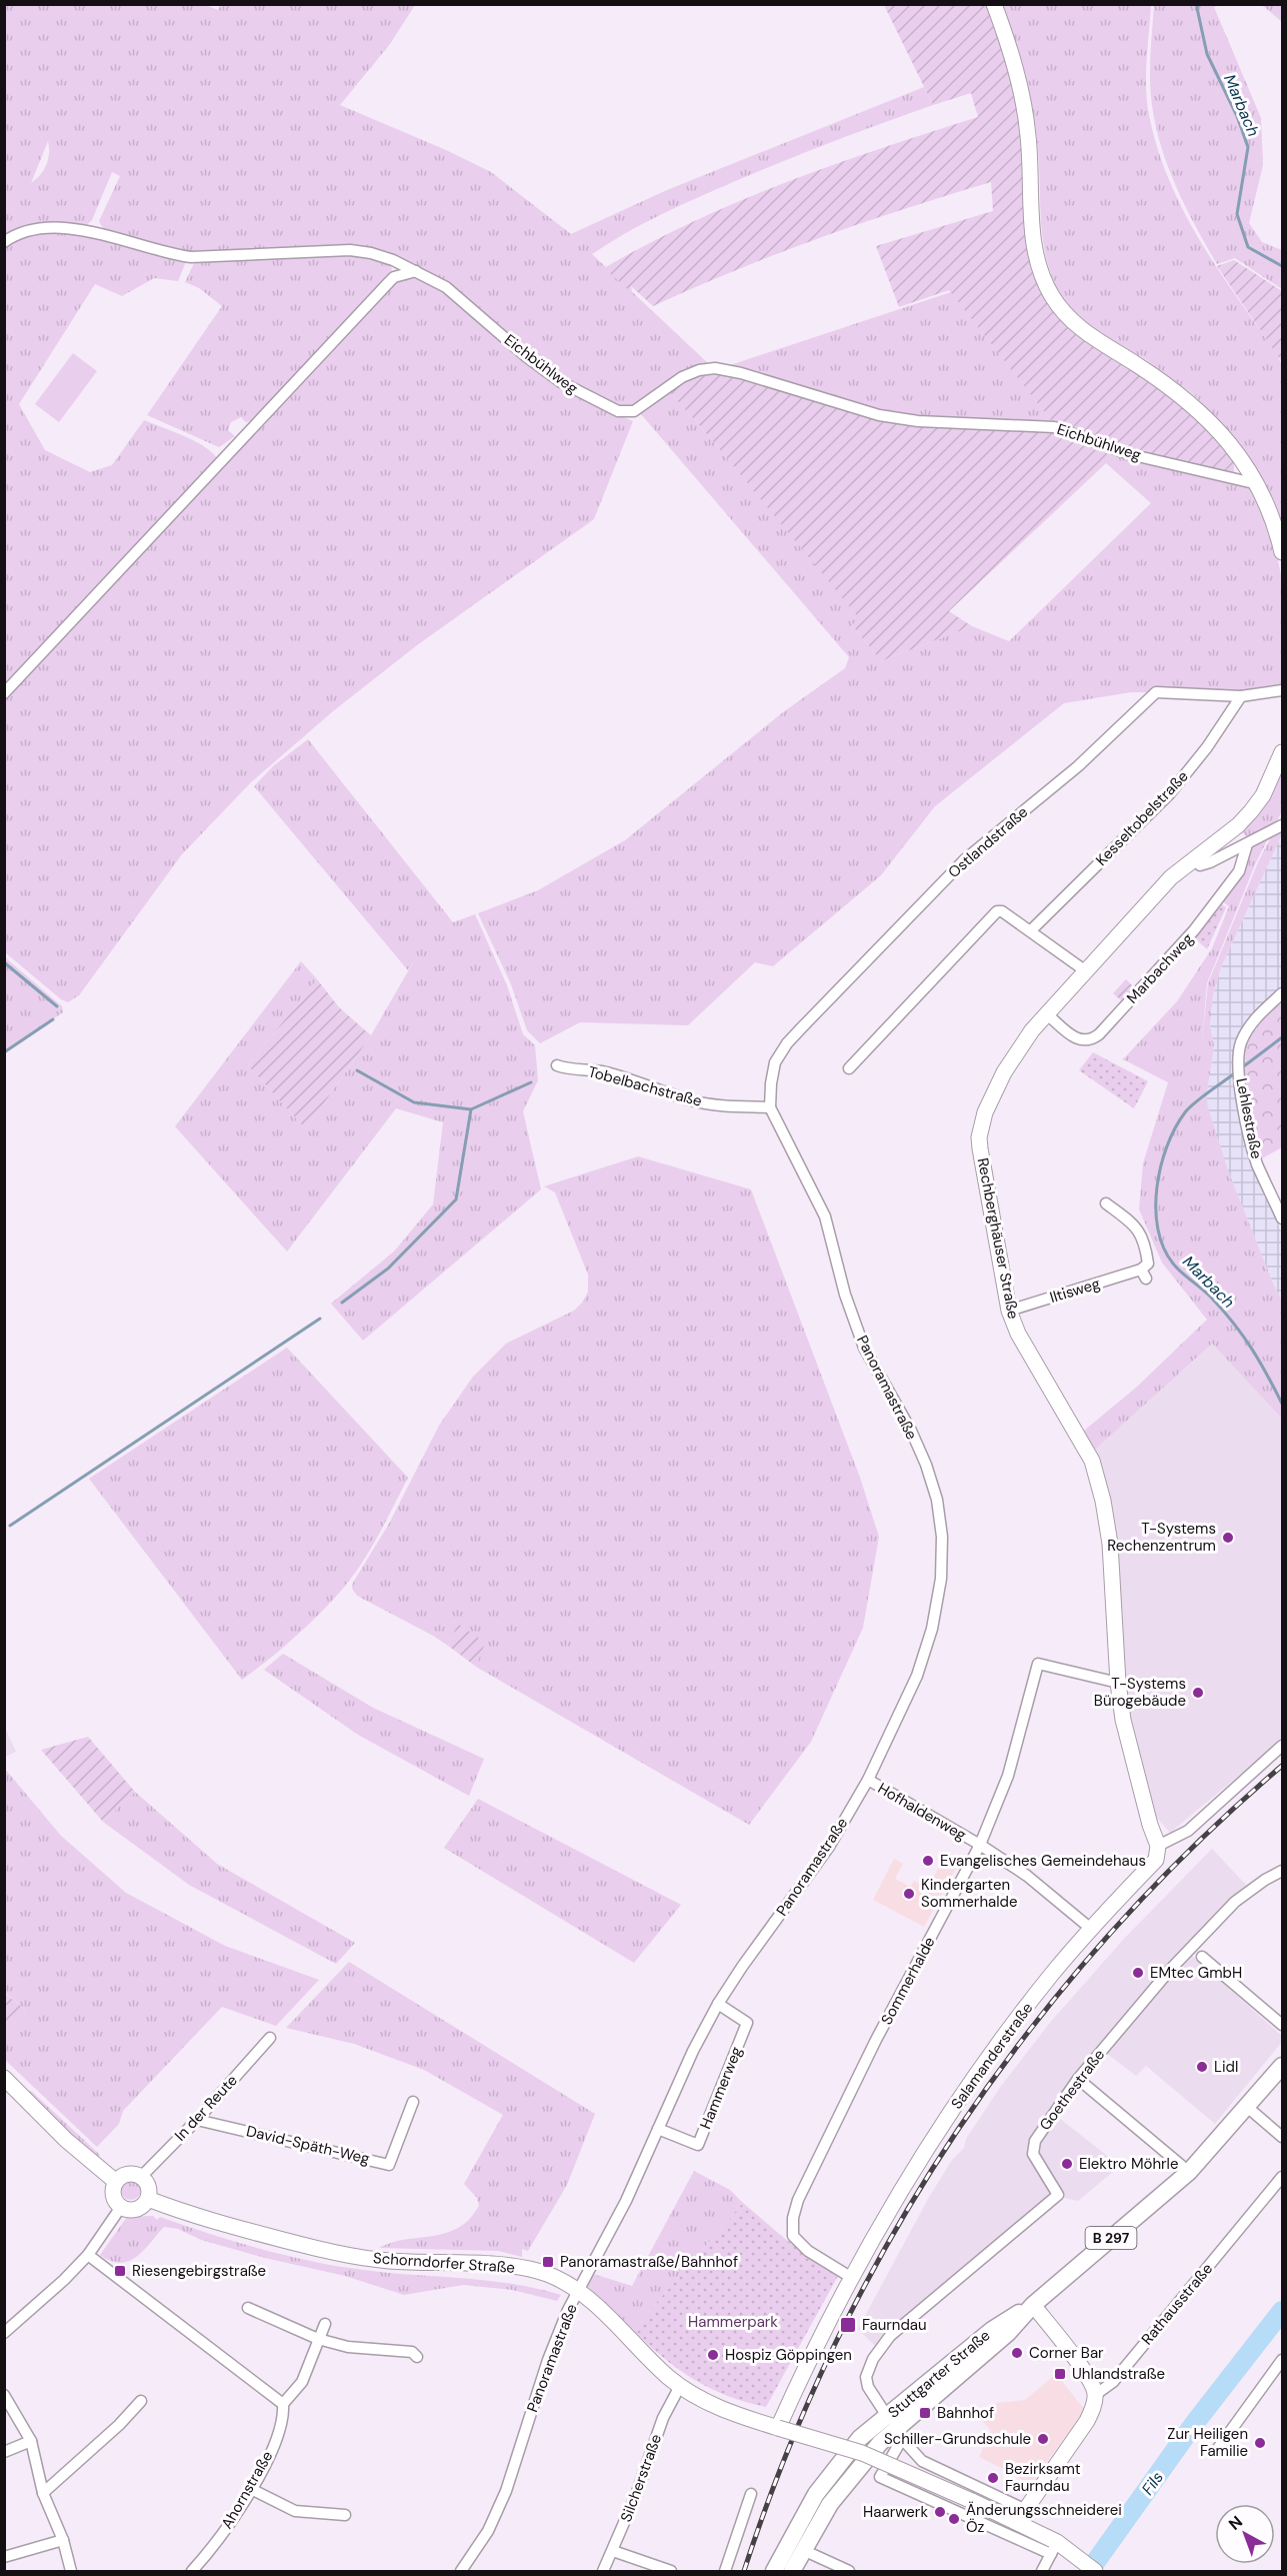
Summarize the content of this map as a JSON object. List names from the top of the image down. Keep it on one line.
{"streets":{"main road":["B 297","Stuttgarter Straße"],"street":["Eichbühlweg","Kesseltobelstraße","Ostlandstraße","Marbachweg","Tobelbachstraße","Lehlestraße","Rechberghäuser Straße","Iltisweg","Panoramastraße","Hofhaldenweg","Sommerhalde","Salamanderstraße","Hammerweg","Goethestraße","In der Reute","David-Späth-Weg","Schorndorfer Straße","Rathausstraße","Silcherstraße","Ahornstraße"]},"crossings":[["Kesseltobelstraße","Ostlandstraße"],["Ostlandstraße","Tobelbachstraße"],["Ostlandstraße","Panoramastraße"],["Marbachweg","Rechberghäuser Straße"],["Tobelbachstraße","Panoramastraße"],["Rechberghäuser Straße","Iltisweg"],["Rechberghäuser Straße","Sommerhalde"],["Rechberghäuser Straße","Salamanderstraße"],["Panoramastraße","Hofhaldenweg"],["Panoramastraße","Hammerweg"],["Panoramastraße","Schorndorfer Straße"],["Hofhaldenweg","Sommerhalde"],["Hofhaldenweg","Salamanderstraße"],["Sommerhalde","Salamanderstraße"],["Salamanderstraße","Schorndorfer Straße"],["Goethestraße","Stuttgarter Straße"],["In der Reute","David-Späth-Weg"],["In der Reute","Schorndorfer Straße"],["Schorndorfer Straße","Silcherstraße"]],"water":["Marbach","Fils"],"parks":["Hammerpark"],"places":{"other":["T-Systems Rechenzentrum","T-Systems Bürogebäude","Evangelisches Gemeindehaus","Kindergarten Sommerhalde","EMtec GmbH","Lidl","Elektro Möhrle","Corner Bar","Hospiz Göppingen","Schiller-Grundschule","Zur Heiligen Familie","Bezirksamt Faurndau","Haarwerk","Änderungsschneiderei Öz"],"transit":["Panoramastraße/Bahnhof","Riesengebirgstraße","Faurndau","Uhlandstraße","Bahnhof"]},"north":"top left"}
